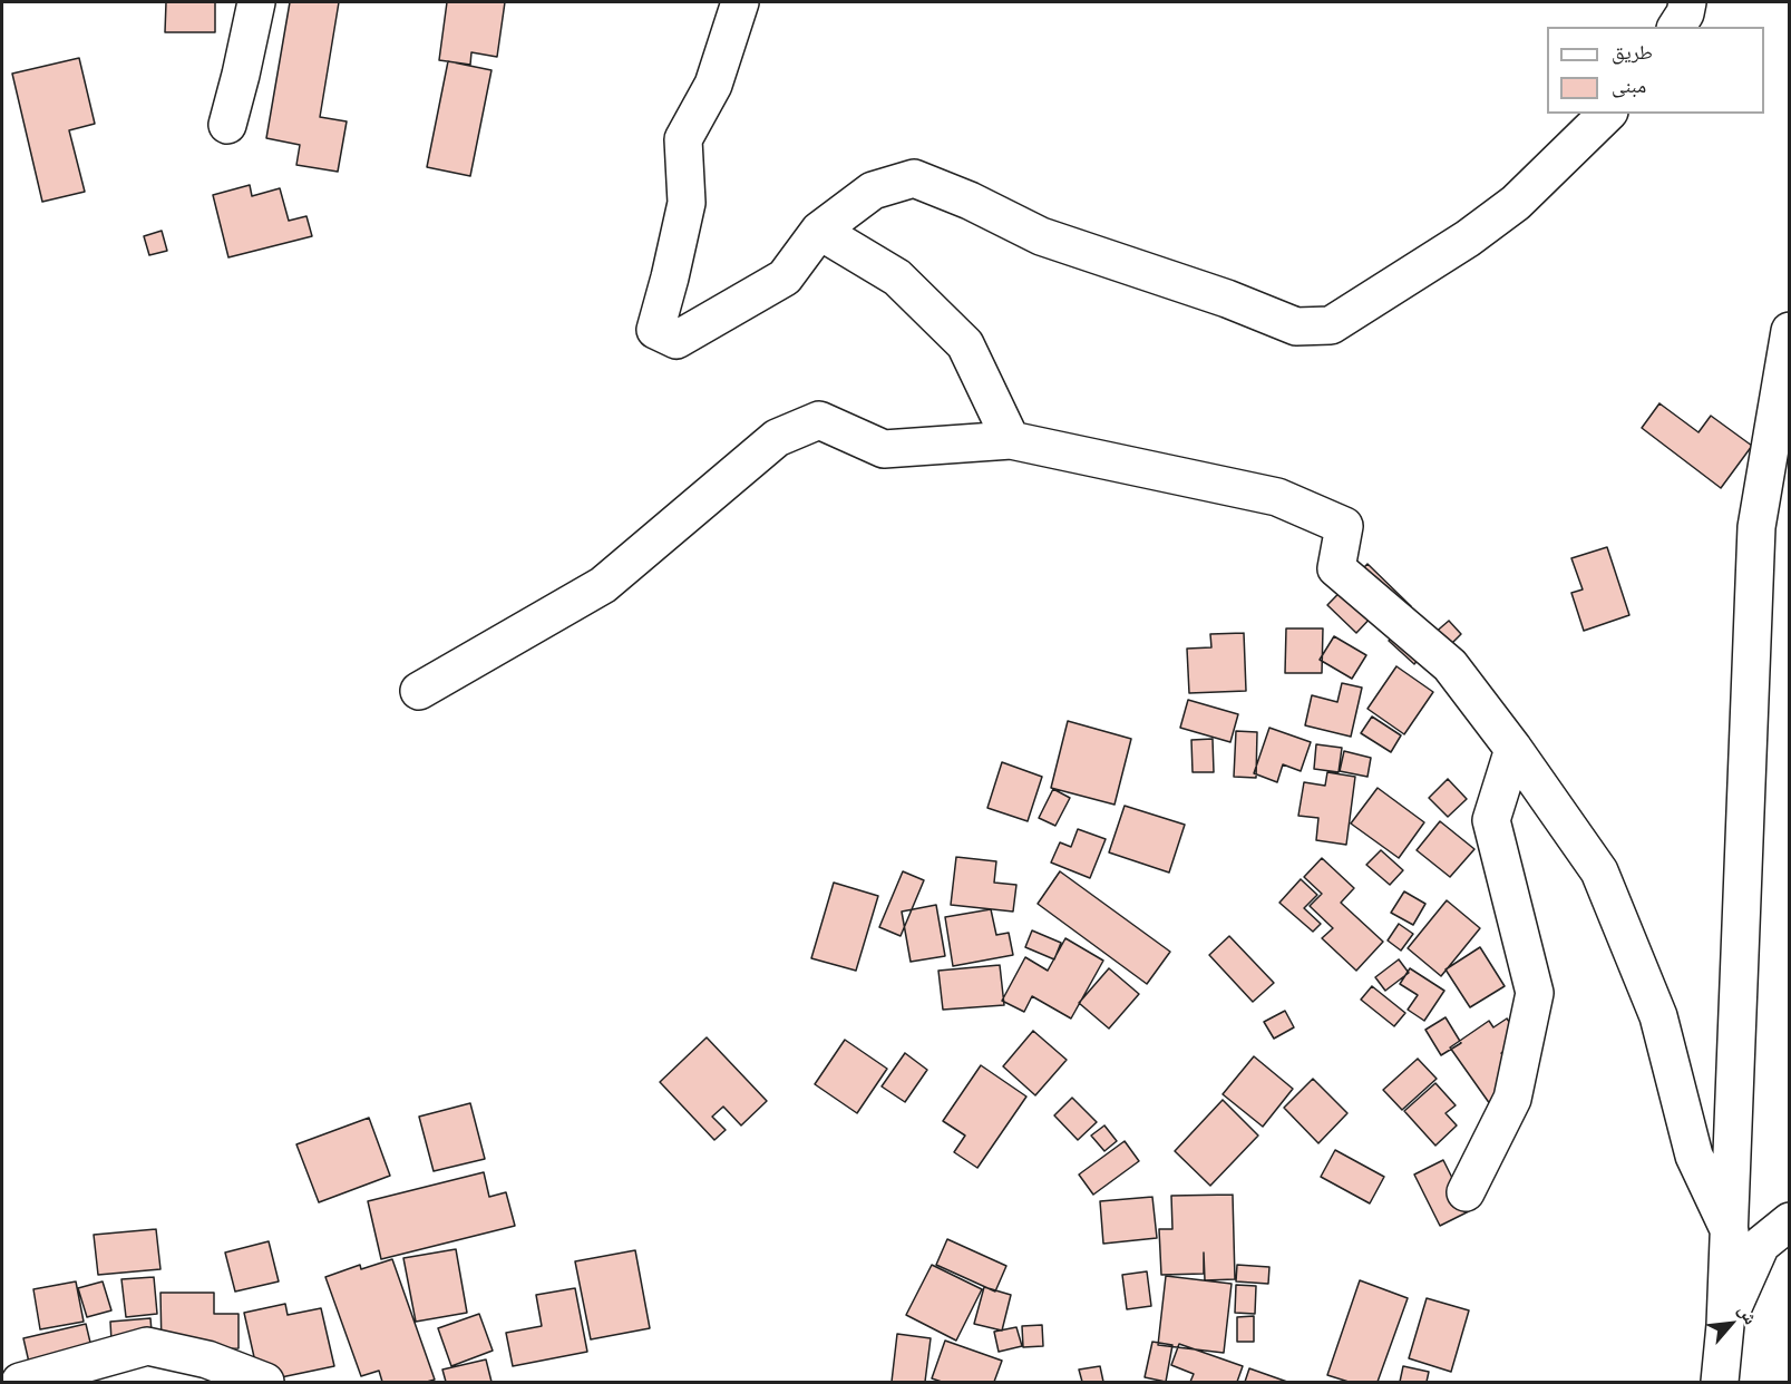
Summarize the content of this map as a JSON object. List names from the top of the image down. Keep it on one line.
{"legend":["طريق","مبنى"],"north":"top right"}
